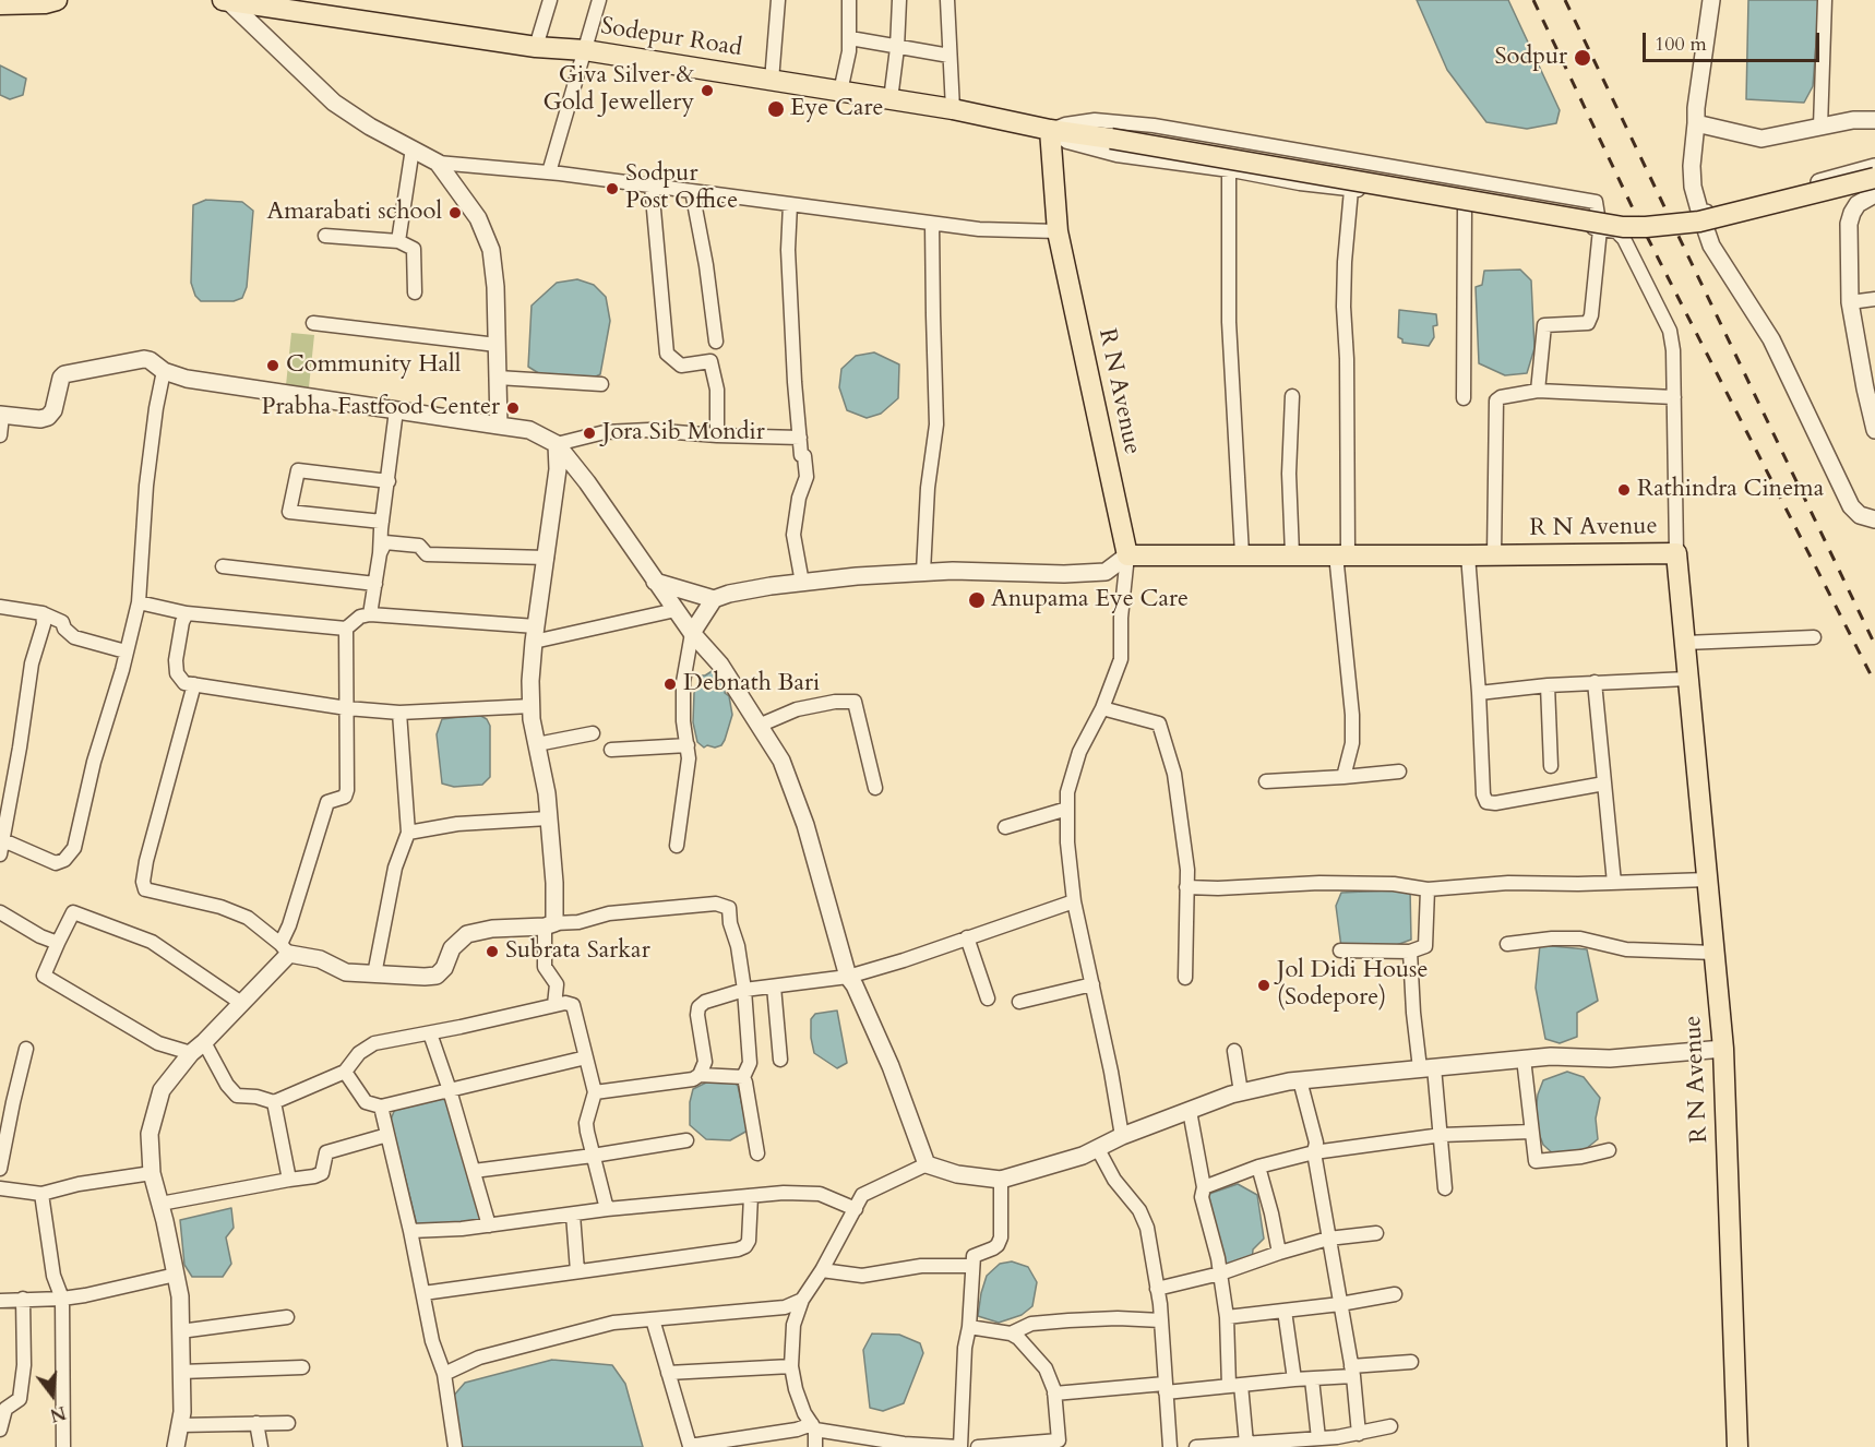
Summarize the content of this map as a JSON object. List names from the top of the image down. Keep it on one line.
{"streets":{"main road":["Sodepur Road","R N Avenue"]},"crossings":[["Sodepur Road","R N Avenue"]],"places":["Sodpur","Giva Silver & Gold Jewellery","Eye Care","Sodpur Post Office","Amarabati school","Community Hall","Prabha Fastfood Center","Jora Sib Mondir","Rathindra Cinema","Anupama Eye Care","Debnath Bari","Subrata Sarkar","Jol Didi House (Sodepore)"],"scale_bar":"100 m","north":"bottom"}
